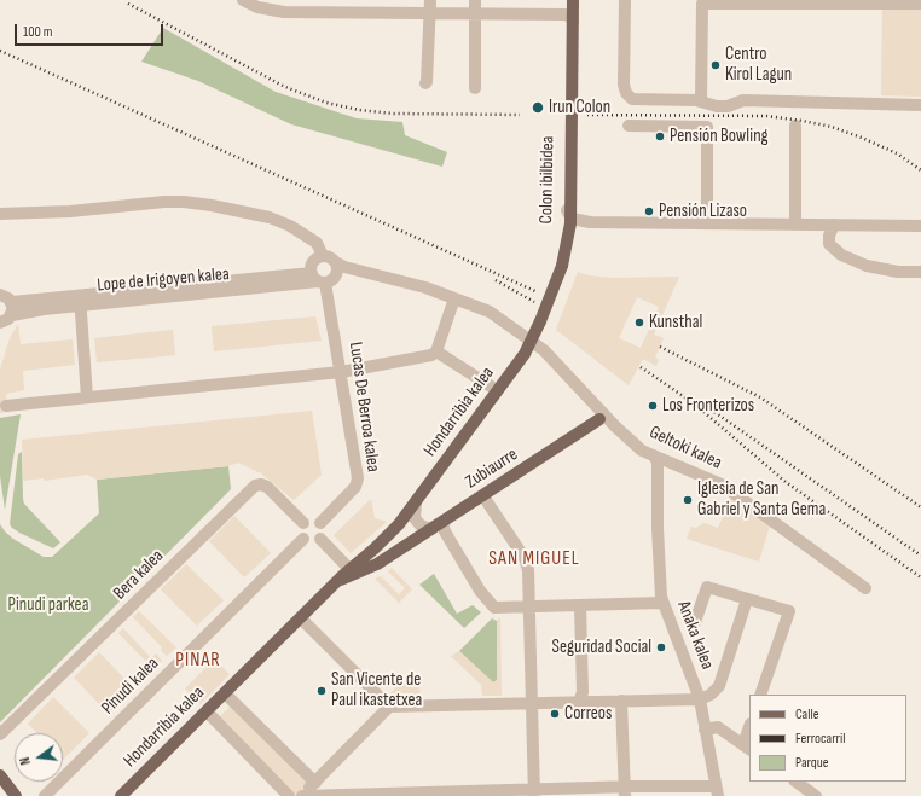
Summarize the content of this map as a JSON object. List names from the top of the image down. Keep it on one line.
{"streets":{"main road":["Colon ibilbidea","Hondarribia kalea","Zubiaurre"],"street":["Lope de Irigoyen kalea","Lucas De Berroa kalea","Geltoki kalea","Bera kalea","Anaka kalea","Pinudi kalea"]},"crossings":[["Colon ibilbidea","Hondarribia kalea"],["Lope de Irigoyen kalea","Lucas De Berroa kalea"],["Lucas De Berroa kalea","Bera kalea"],["Lucas De Berroa kalea","Pinudi kalea"],["Hondarribia kalea","Geltoki kalea"],["Hondarribia kalea","Zubiaurre"],["Geltoki kalea","Zubiaurre"],["Geltoki kalea","Anaka kalea"],["Bera kalea","Pinudi kalea"]],"districts":["SAN MIGUEL","PINAR"],"parks":["Pinudi parkea"],"places":["Centro Kirol Lagun","Irun Colon","Pensión Bowling","Pensión Lizaso","Kunsthal","Los Fronterizos","Iglesia de San Gabriel y Santa Gema","Seguridad Social","San Vicente de Paul ikastetxea","Correos"],"legend":["Calle","Ferrocarril","Parque"],"scale_bar":"100 m","north":"left"}
